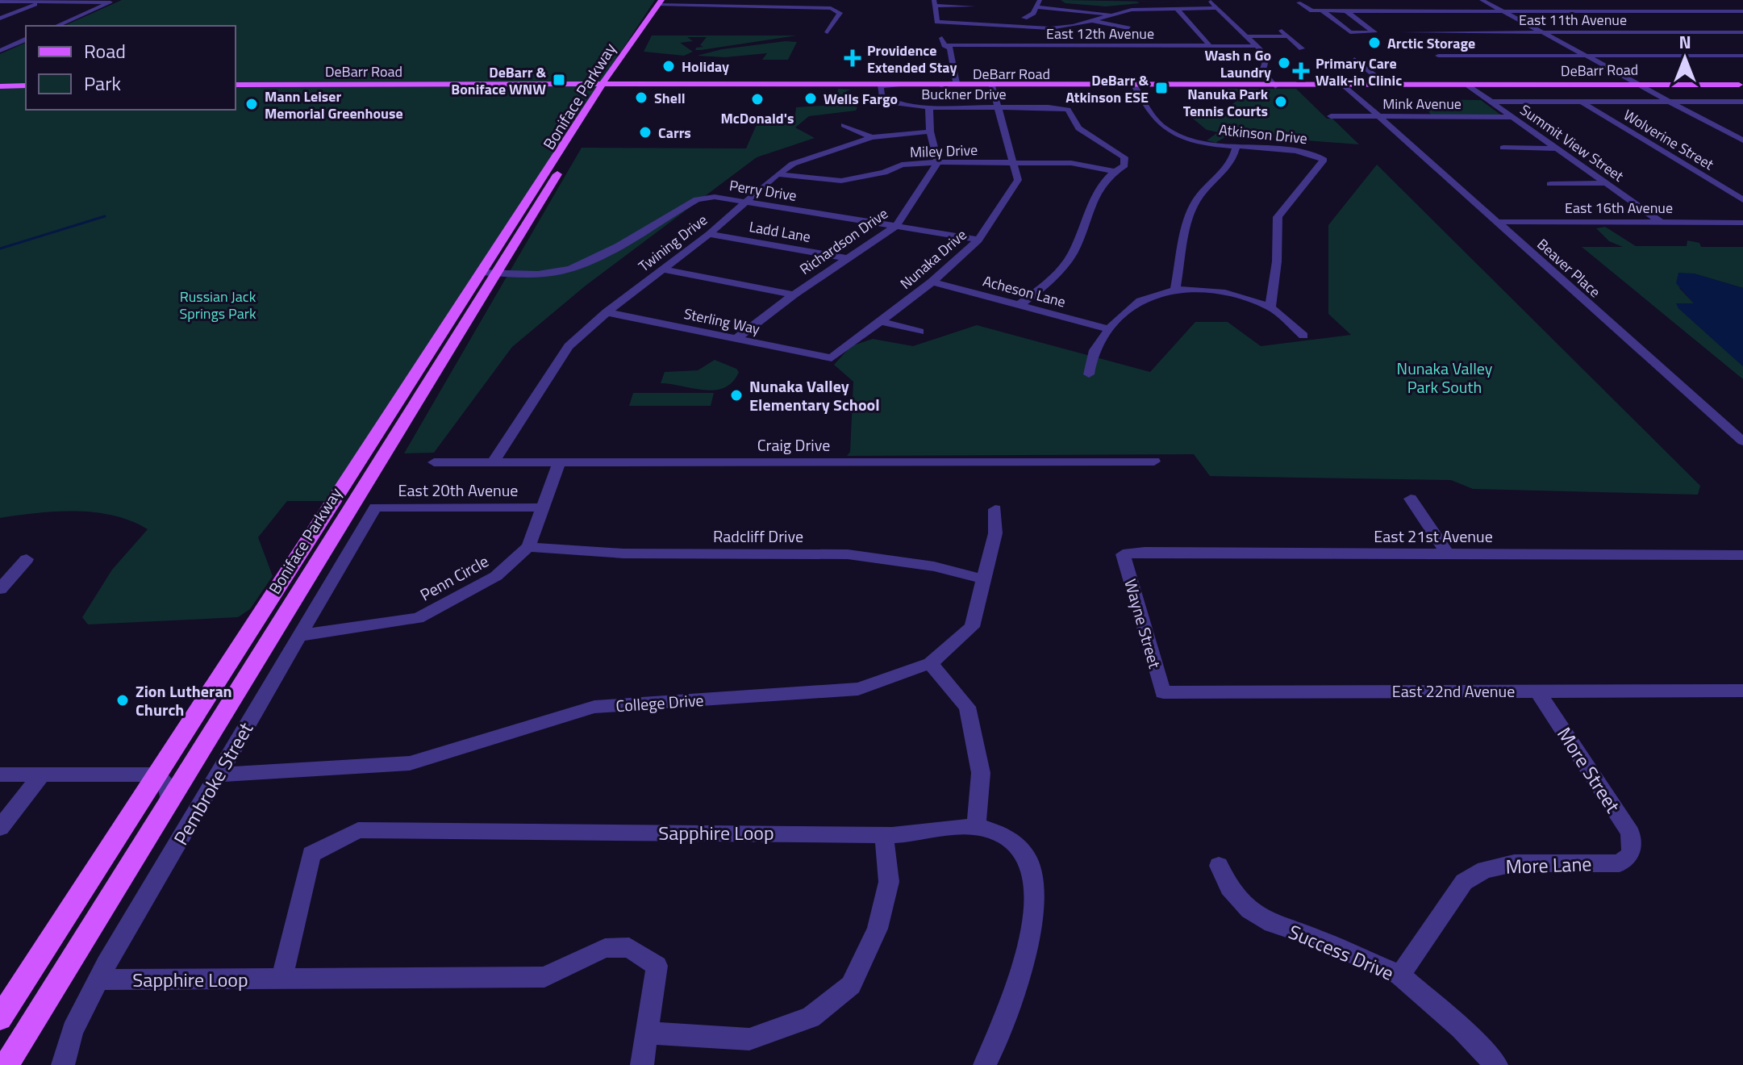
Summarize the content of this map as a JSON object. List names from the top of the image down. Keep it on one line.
{"streets":{"main road":["DeBarr Road","Boniface Parkway"],"street":["East 11th Avenue","East 12th Avenue","Buckner Drive","Mink Avenue","Atkinson Drive","Wolverine Street","Summit View Street","Miley Drive","Perry Drive","East 16th Avenue","Ladd Lane","Richardson Drive","Twining Drive","Nunaka Drive","Beaver Place","Acheson Lane","Sterling Way","Craig Drive","East 20th Avenue","Radcliff Drive","East 21st Avenue","Penn Circle","Wayne Street","East 22nd Avenue","College Drive","More Street","Pembroke Street","Sapphire Loop","More Lane","Success Drive"]},"crossings":[["East 12th Avenue","DeBarr Road"],["DeBarr Road","Buckner Drive"],["DeBarr Road","Boniface Parkway"],["DeBarr Road","Atkinson Drive"],["DeBarr Road","Summit View Street"],["DeBarr Road","Nunaka Drive"],["DeBarr Road","Beaver Place"],["Buckner Drive","Miley Drive"],["Buckner Drive","Nunaka Drive"],["Boniface Parkway","Perry Drive"],["Mink Avenue","Summit View Street"],["Mink Avenue","Beaver Place"],["Summit View Street","East 16th Avenue"],["Miley Drive","Richardson Drive"],["Miley Drive","Twining Drive"],["Miley Drive","Nunaka Drive"],["Perry Drive","Richardson Drive"],["Perry Drive","Twining Drive"],["Perry Drive","Nunaka Drive"],["East 16th Avenue","Beaver Place"],["Ladd Lane","Richardson Drive"],["Ladd Lane","Twining Drive"],["Richardson Drive","Sterling Way"],["Twining Drive","Sterling Way"],["Twining Drive","Craig Drive"],["Nunaka Drive","Acheson Lane"],["Nunaka Drive","Sterling Way"],["Craig Drive","Penn Circle"],["East 20th Avenue","Penn Circle"],["East 20th Avenue","Pembroke Street"],["Radcliff Drive","Penn Circle"],["Radcliff Drive","College Drive"],["East 21st Avenue","Wayne Street"],["Penn Circle","Pembroke Street"],["Wayne Street","East 22nd Avenue"],["East 22nd Avenue","More Street"],["College Drive","Pembroke Street"],["More Street","More Lane"],["Pembroke Street","Sapphire Loop"],["More Lane","Success Drive"]],"parks":["Russian Jack Springs Park","Nunaka Valley Park South"],"places":{"other":["Arctic Storage","Wash n Go Laundry","Holiday","Shell","Wells Fargo","McDonald's","Nanuka Park Tennis Courts","Mann Leiser Memorial Greenhouse","Carrs","Nunaka Valley Elementary School","Zion Lutheran Church"],"health":["Providence Extended Stay","Primary Care Walk-in Clinic"],"transit":["DeBarr & Boniface WNW","DeBarr & Atkinson ESE"]},"legend":["Road","Park"],"north":"top"}
